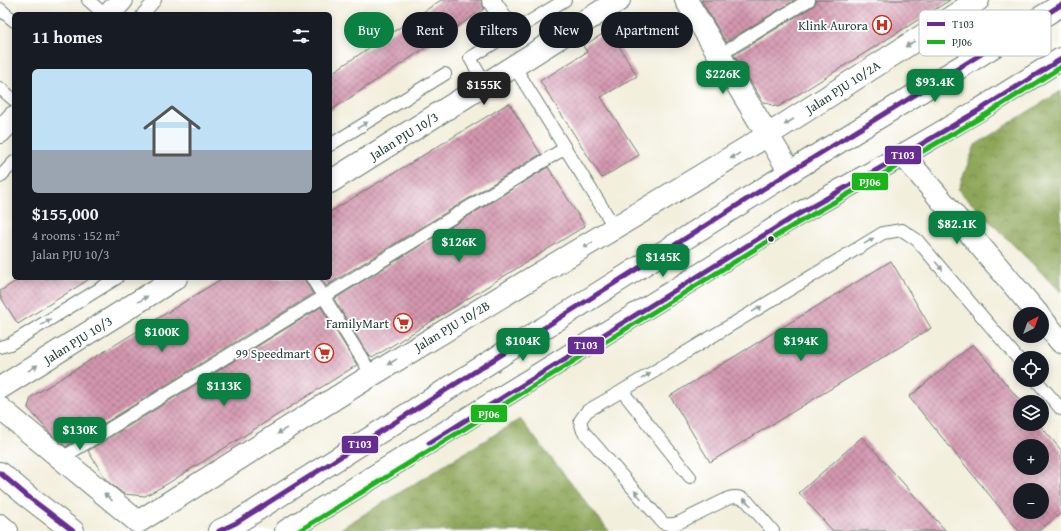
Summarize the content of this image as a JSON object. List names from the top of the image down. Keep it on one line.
{"streets":{"street":["Jalan PJU 10/2A","Jalan PJU 10/3","Jalan PJU 10/2B"]},"crossings":[["Jalan PJU 10/2A","Jalan PJU 10/2B"]],"one_way":["Jalan PJU 10/3"],"places":{"hospital":["Klink Aurora"],"supermarket":["FamilyMart","99 Speedmart"]},"lines":["transit line T103","transit line PJ06"],"legend":["T103","PJ06"],"north":"top right","page":{"chip":["Buy","Rent","Filters","New","Apartment"],"heading":"11 homes","list":[{"name":"$155,000","note":"4 rooms · 152 m² · Jalan PJU 10/3"}],"price":["$226K","$93.4K","$155K","$82.1K","$126K","$145K","$100K","$104K","$194K","$113K","$130K"],"map_buttons":["+","−"]}}
